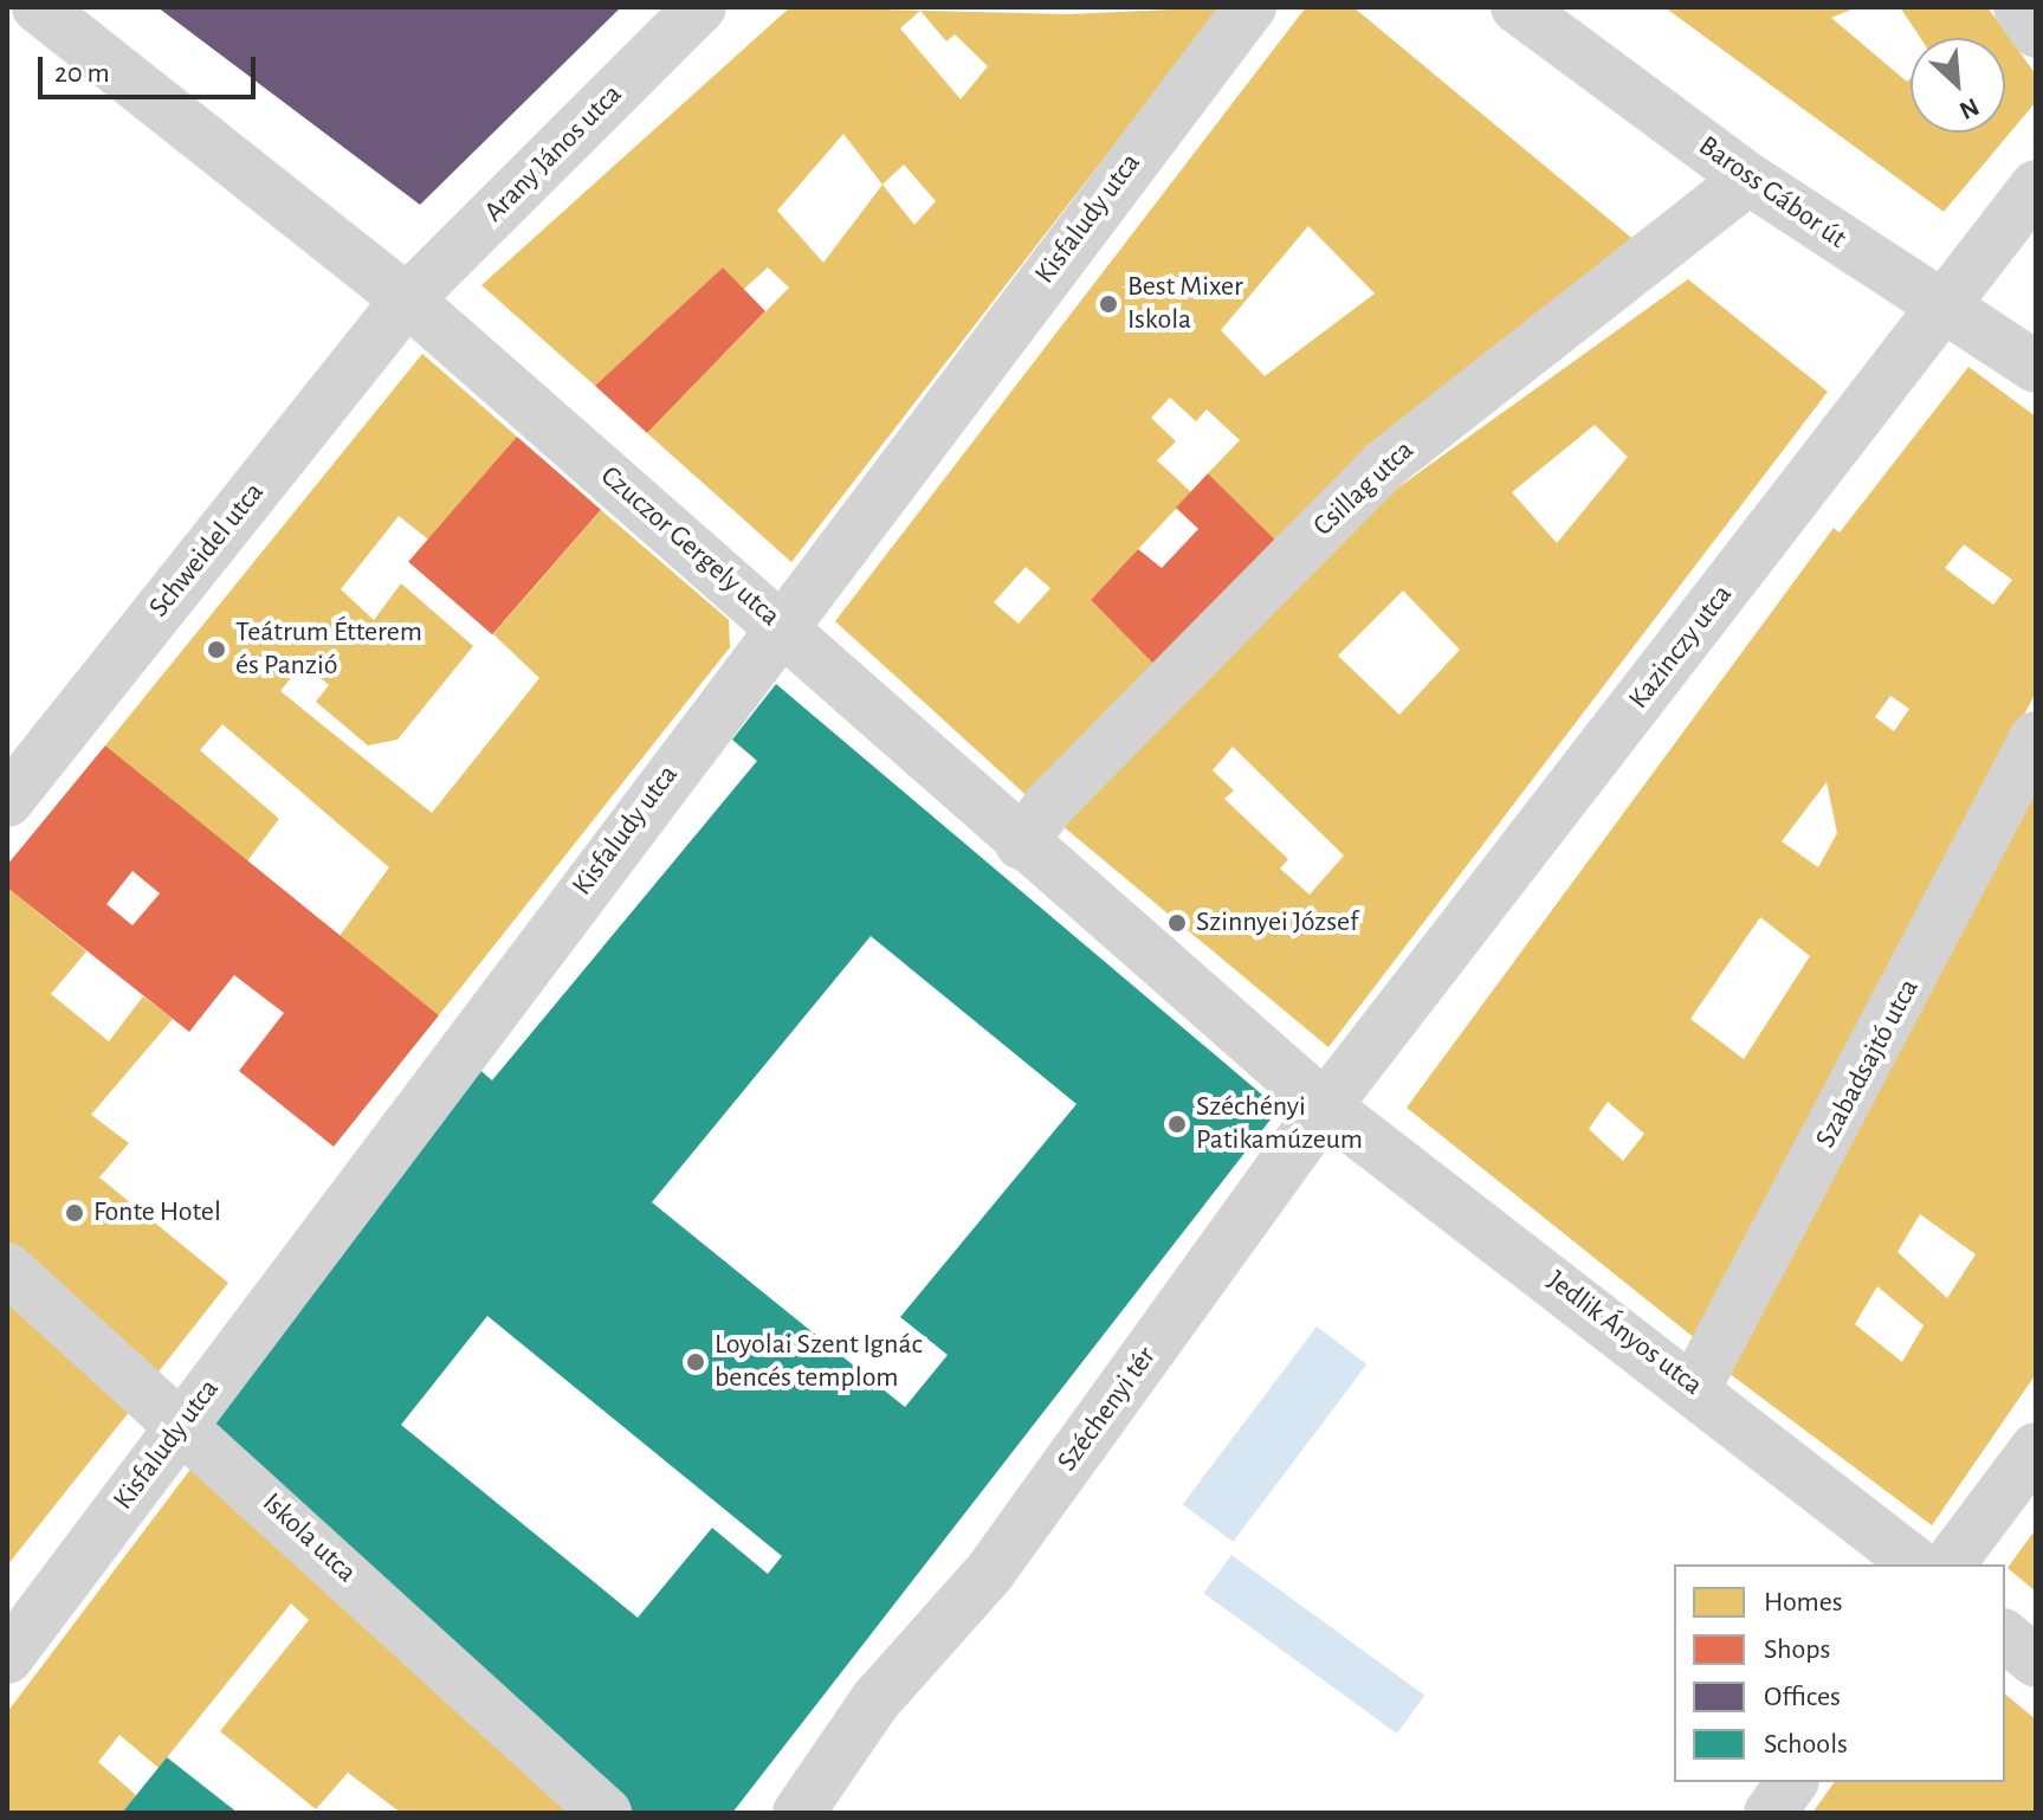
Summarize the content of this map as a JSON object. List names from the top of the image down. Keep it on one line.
{"streets":{"street":["Arany János utca","Baross Gábor út","Kisfaludy utca","Csillag utca","Czuczor Gergely utca","Schweidel utca","Kazinczy utca","Szabadsajtó utca","Jedlik Ányos utca","Széchenyi tér","Iskola utca"]},"crossings":[["Arany János utca","Czuczor Gergely utca"],["Arany János utca","Schweidel utca"],["Baross Gábor út","Csillag utca"],["Baross Gábor út","Kazinczy utca"],["Kisfaludy utca","Czuczor Gergely utca"],["Kisfaludy utca","Iskola utca"],["Csillag utca","Czuczor Gergely utca"],["Czuczor Gergely utca","Schweidel utca"],["Czuczor Gergely utca","Kazinczy utca"],["Czuczor Gergely utca","Jedlik Ányos utca"],["Czuczor Gergely utca","Széchenyi tér"],["Kazinczy utca","Jedlik Ányos utca"],["Kazinczy utca","Széchenyi tér"],["Szabadsajtó utca","Jedlik Ányos utca"],["Jedlik Ányos utca","Széchenyi tér"]],"places":["Best Mixer Iskola","Teátrum Étterem és Panzió","Szinnyei József","Széchényi Patikamúzeum","Fonte Hotel","Loyolai Szent Ignác bencés templom"],"legend":["Homes","Shops","Offices","Schools"],"scale_bar":"20 m","north":"bottom right"}
